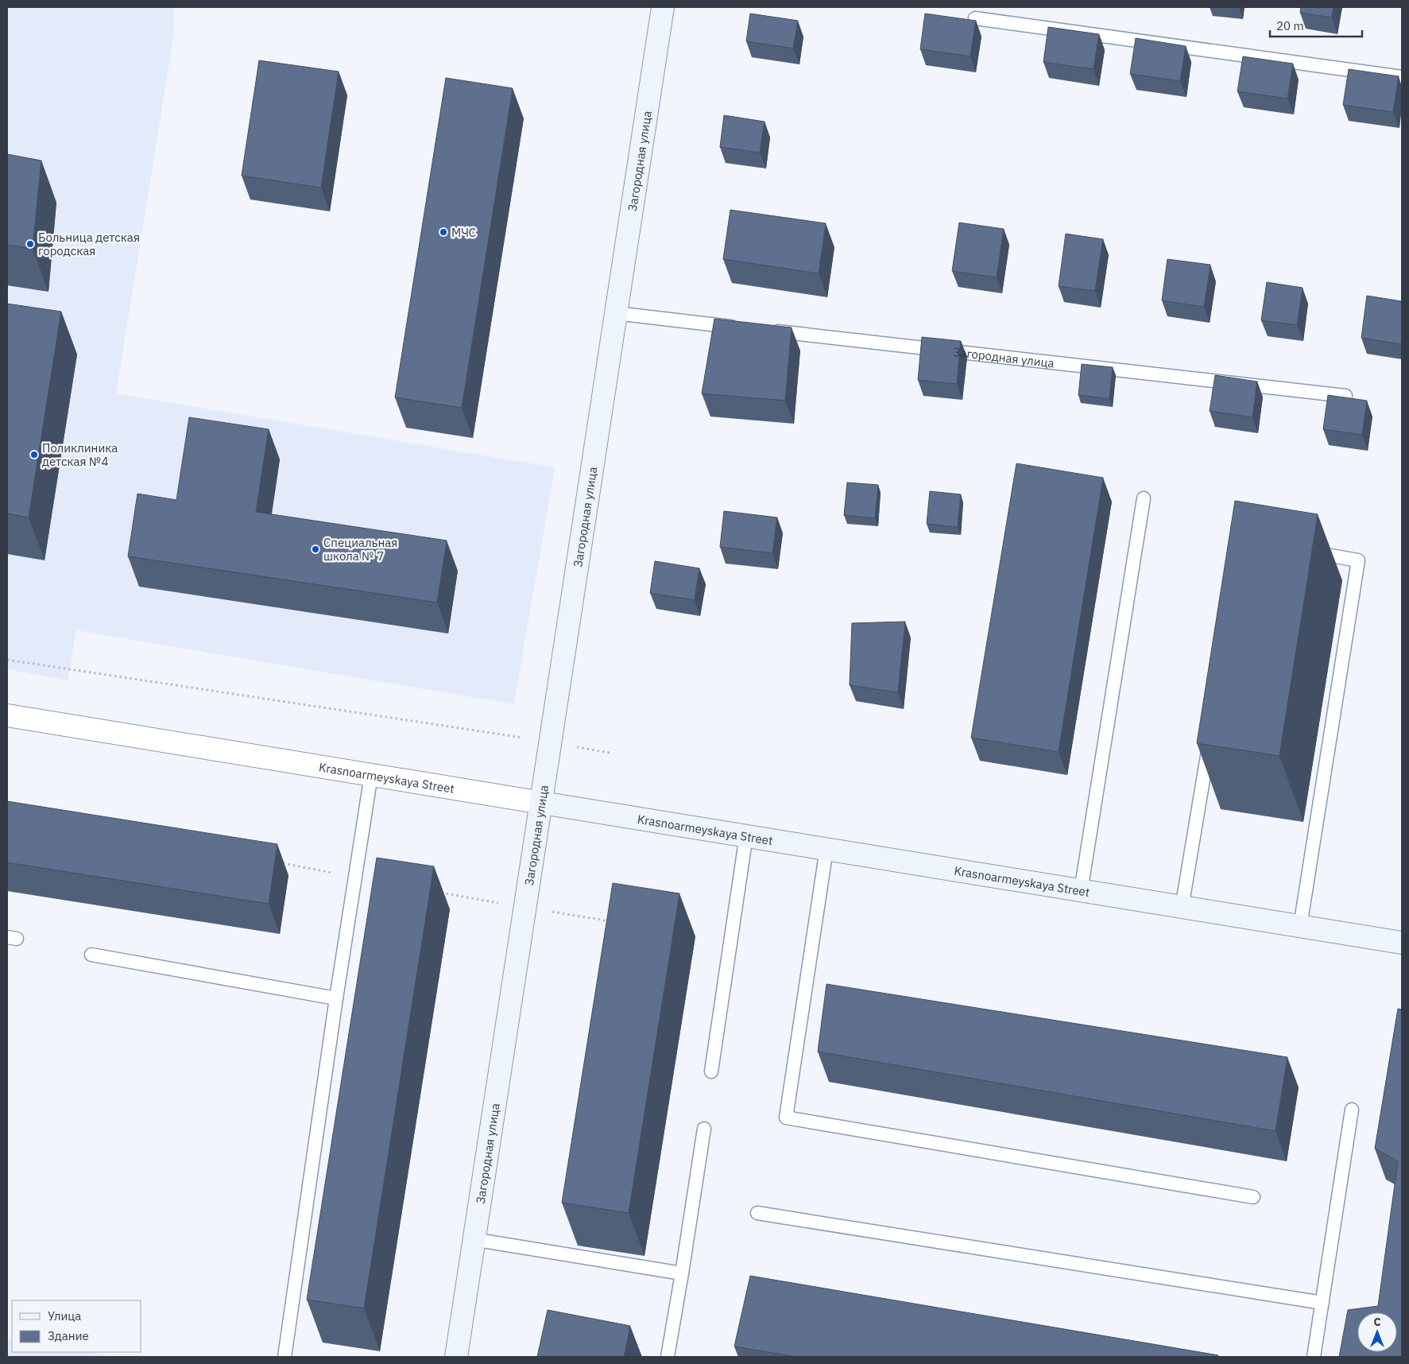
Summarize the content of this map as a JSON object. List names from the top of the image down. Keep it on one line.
{"streets":{"main road":["Загородная улица","Krasnoarmeyskaya Street"]},"crossings":[["Загородная улица","Krasnoarmeyskaya Street"]],"places":["МЧС","Больница детская городская","Поликлиника детская №4","Специальная школа № 7"],"legend":["Улица","Здание"],"scale_bar":"20 m","north":"top"}
